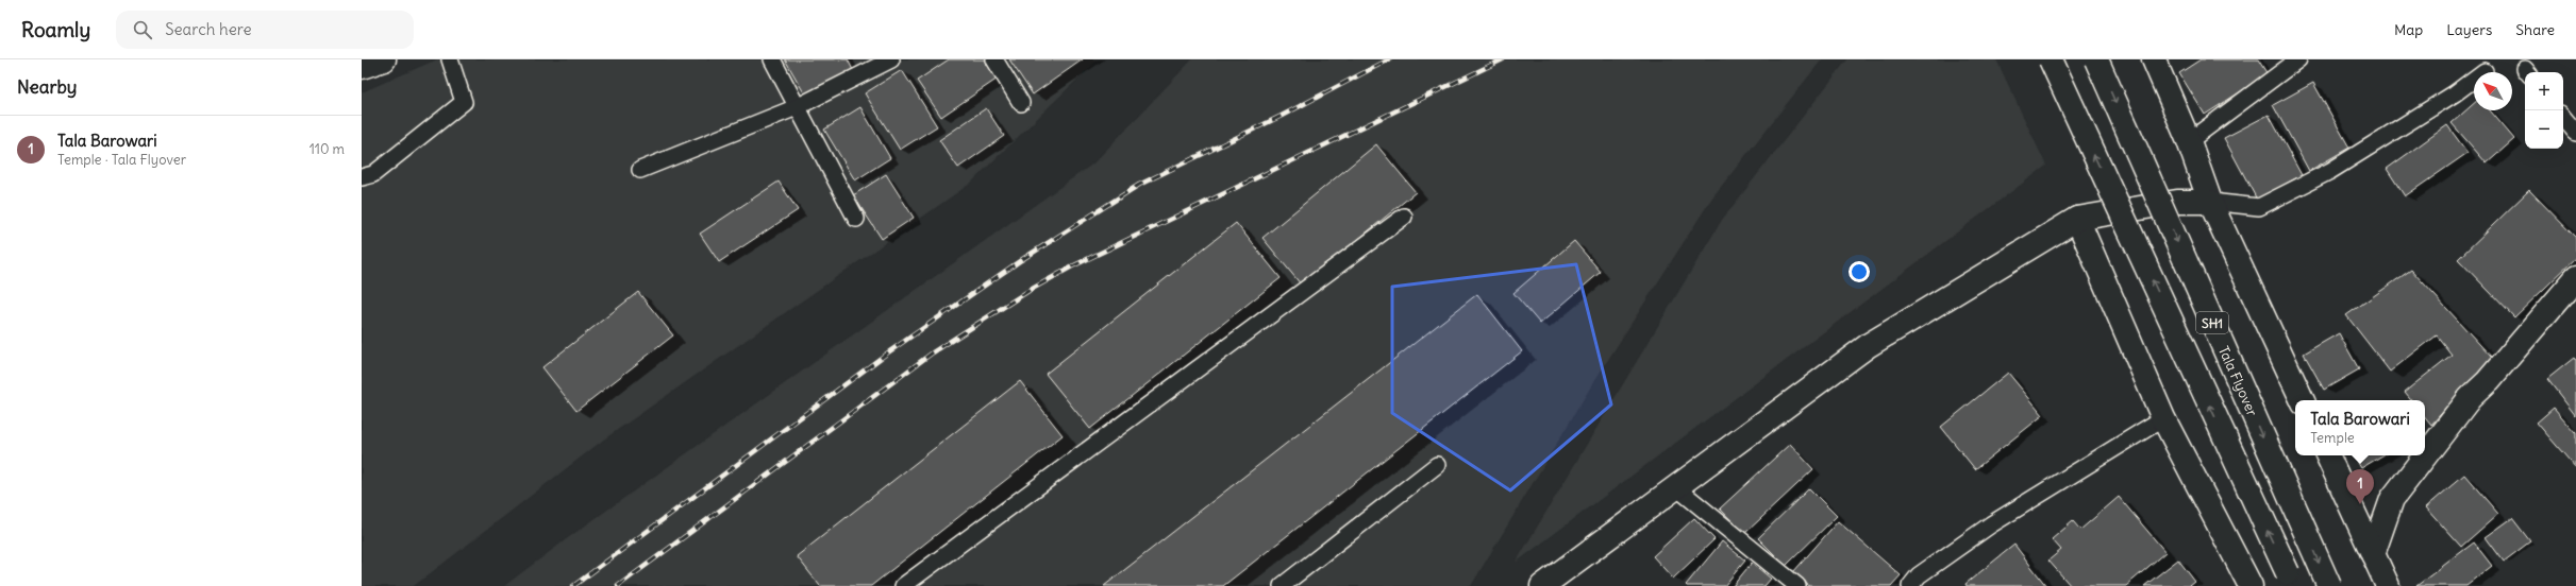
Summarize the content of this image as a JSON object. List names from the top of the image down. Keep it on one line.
{"streets":{"street":["SH1","Tala Flyover"]},"north":"top left","page":{"header":"Roamly","search":"Search here","nav":["Map","Layers","Share"],"heading":"Nearby","map_buttons":["+","−"],"list":[{"mark":"1","name":"Tala Barowari","note":"Temple · Tala Flyover","value":"110 m"}],"popup":["Tala Barowari","Temple"],"pins":"1"}}
